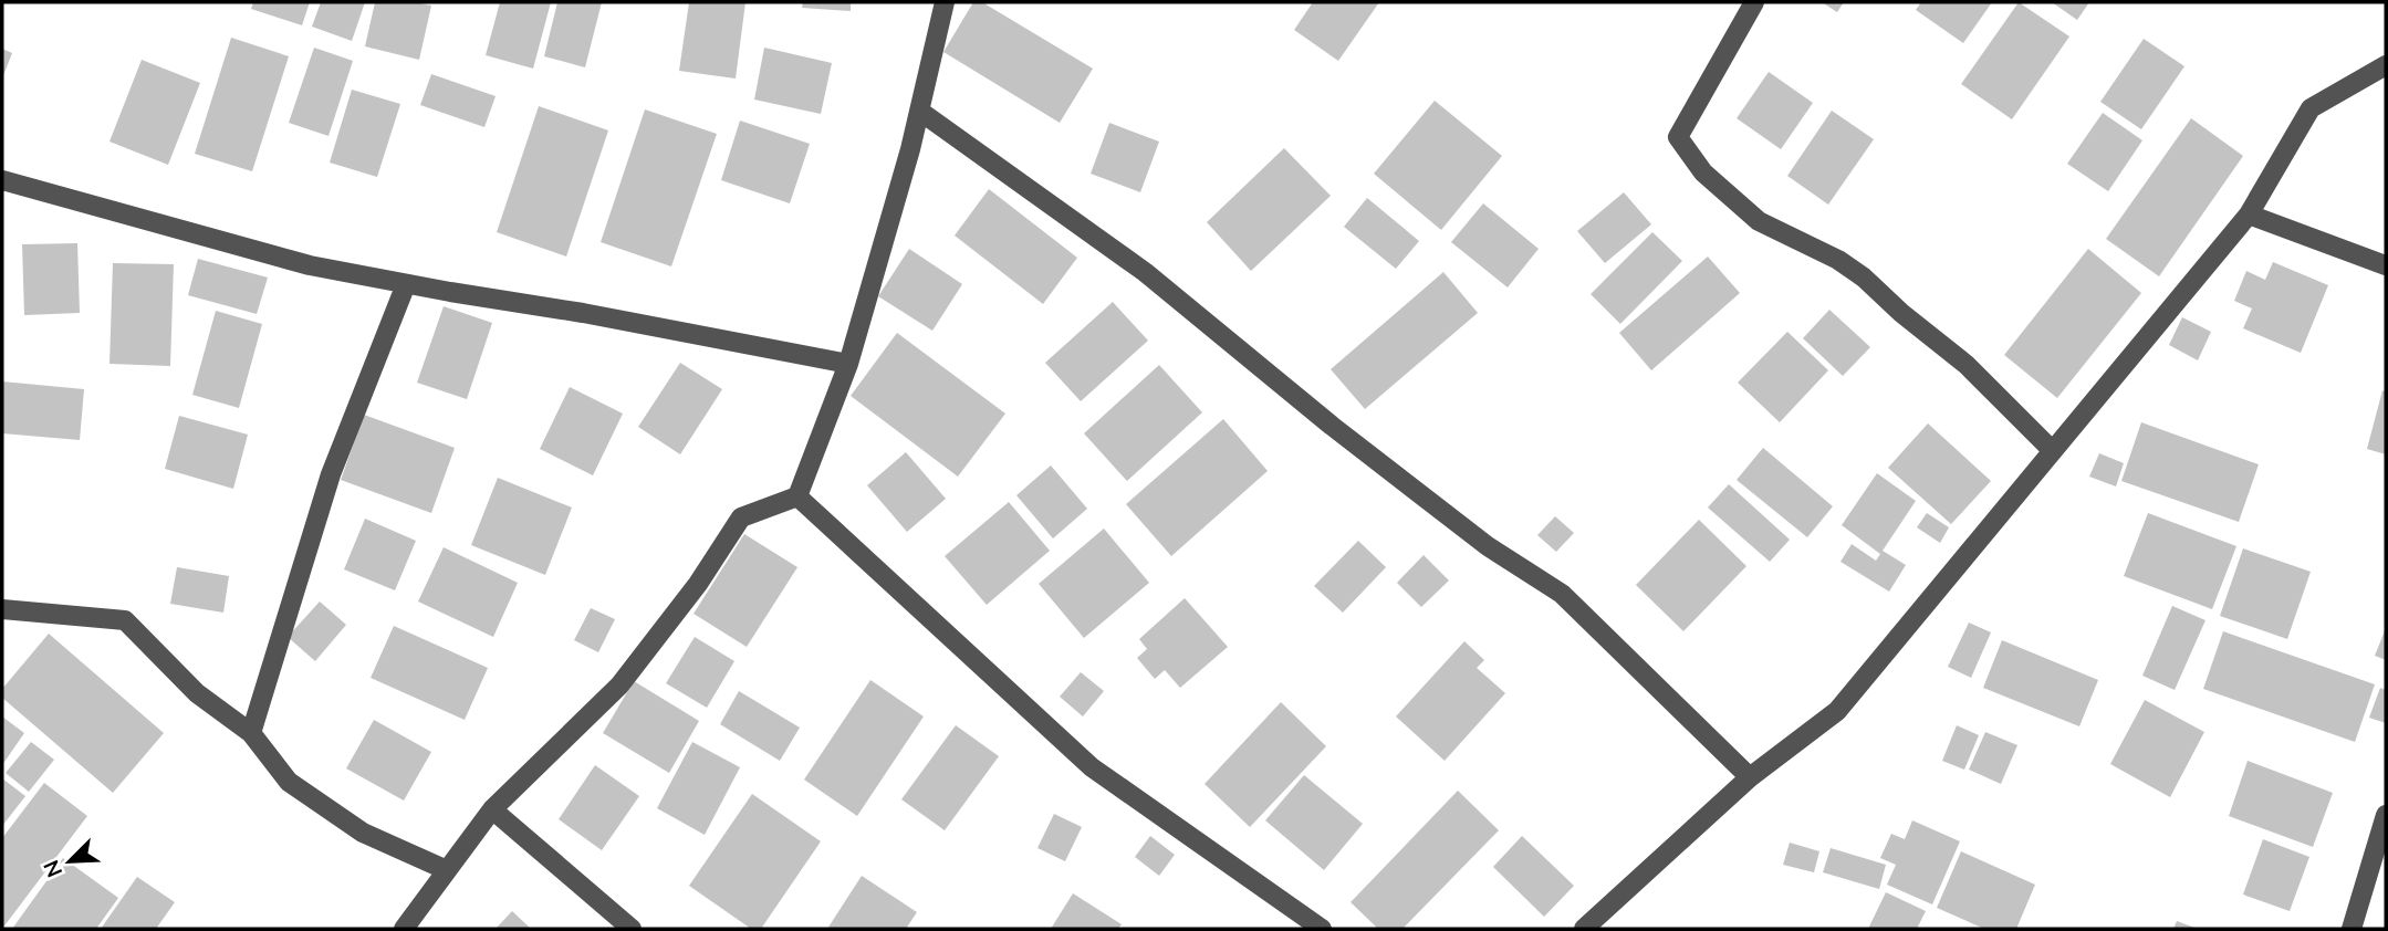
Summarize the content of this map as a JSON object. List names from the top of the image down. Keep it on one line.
{"north":"bottom left"}
